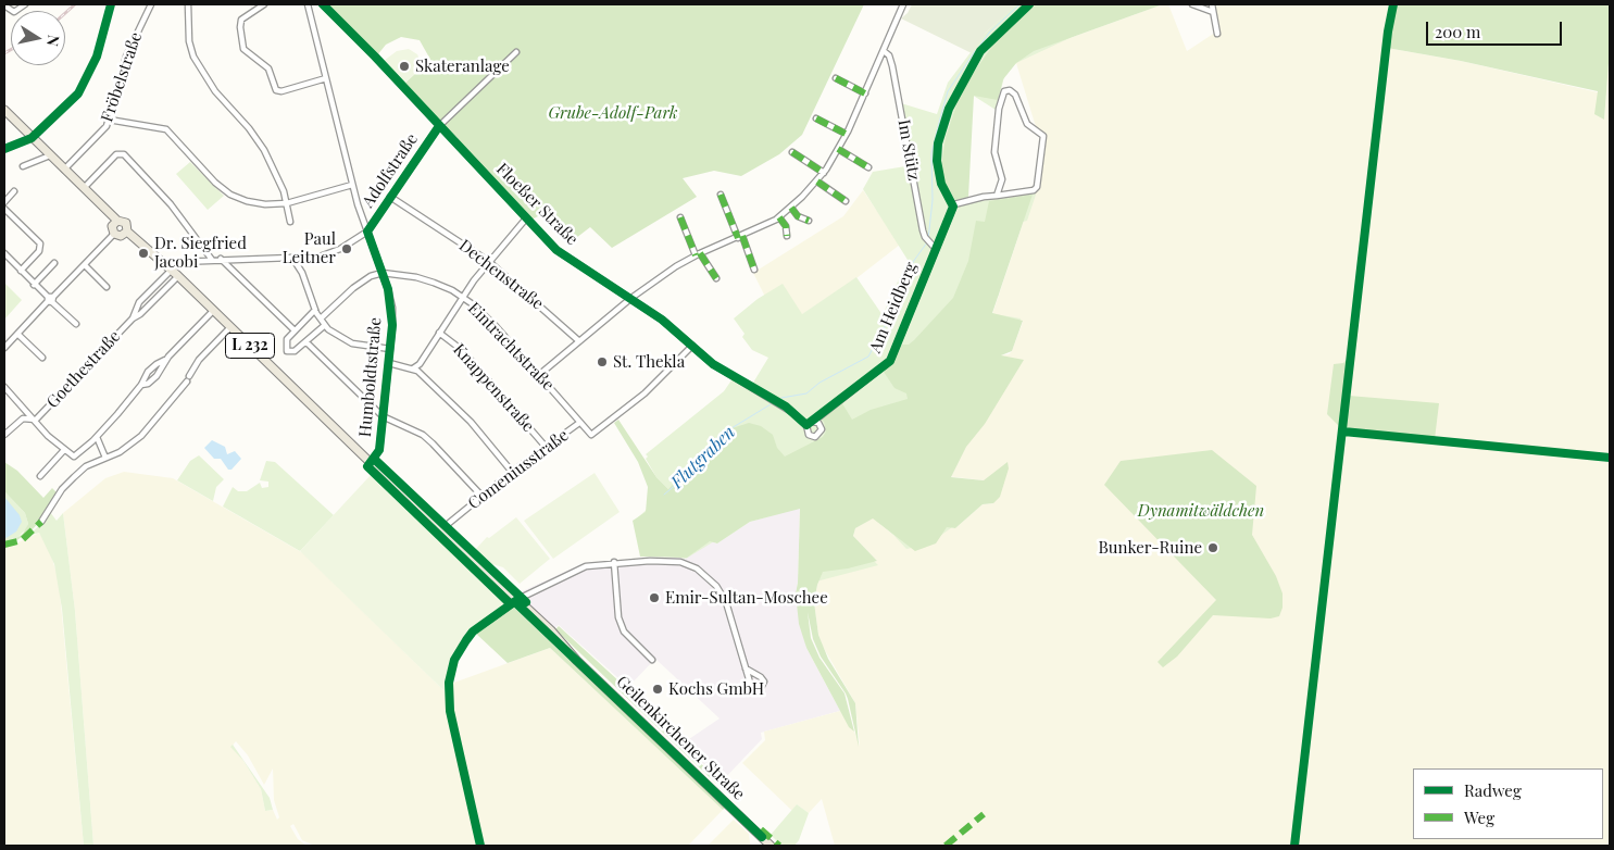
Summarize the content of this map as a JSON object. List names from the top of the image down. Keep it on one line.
{"streets":{"main road":["L 232","Geilenkirchener Straße"],"street":["Fröbelstraße","Im Stütz","Adolfstraße","Floeßer Straße","Dechenstraße","Am Heidberg","Eintrachtstraße","Goethestraße","Humboldtstraße","Knappenstraße","Comeniusstraße"]},"crossings":[["Fröbelstraße","L 232"],["Im Stütz","Am Heidberg"],["Adolfstraße","Floeßer Straße"],["Adolfstraße","Dechenstraße"],["Adolfstraße","Goethestraße"],["Adolfstraße","Humboldtstraße"],["Adolfstraße","Geilenkirchener Straße"],["Floeßer Straße","Am Heidberg"],["Floeßer Straße","Comeniusstraße"],["L 232","Geilenkirchener Straße"],["Eintrachtstraße","Humboldtstraße"],["Eintrachtstraße","Comeniusstraße"],["Goethestraße","Geilenkirchener Straße"],["Humboldtstraße","Geilenkirchener Straße"],["Knappenstraße","Comeniusstraße"],["Comeniusstraße","Geilenkirchener Straße"]],"water":["Flutgraben"],"parks":["Grube-Adolf-Park","Dynamitwäldchen"],"places":["Skateranlage","Paul Leitner","Dr. Siegfried Jacobi","St. Thekla","Bunker-Ruine","Emir-Sultan-Moschee","Kochs GmbH"],"legend":["Radweg","Weg"],"scale_bar":"200 m","north":"right"}
